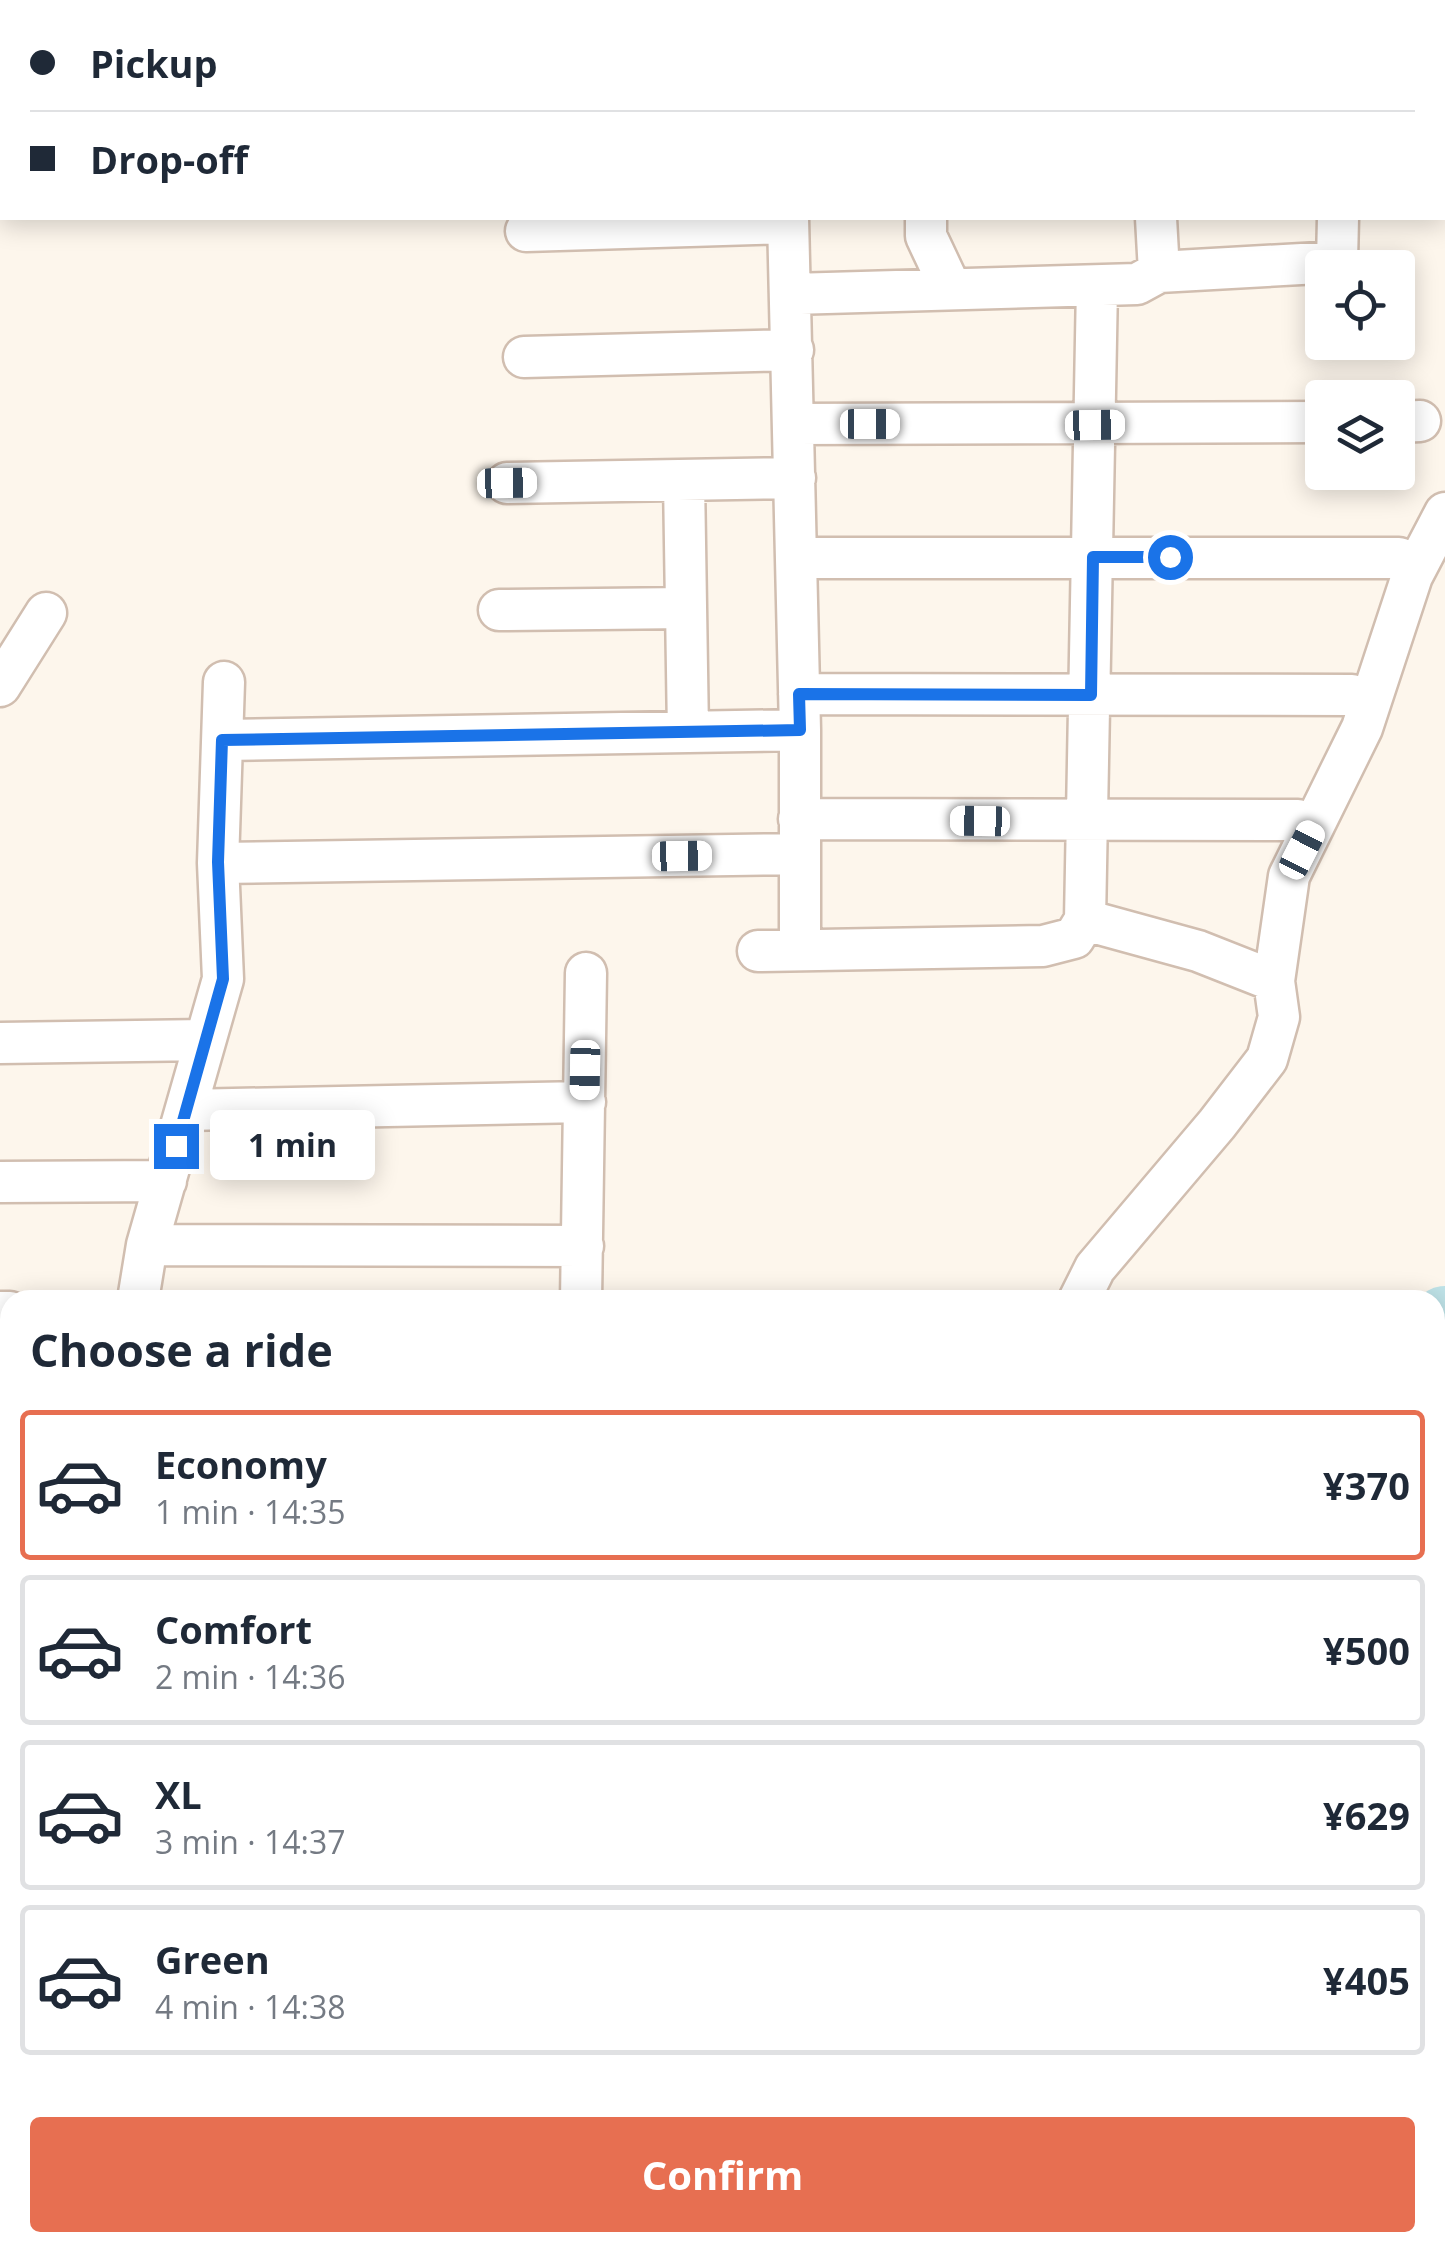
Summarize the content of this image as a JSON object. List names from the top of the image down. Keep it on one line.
{"page":{"banner":["Pickup","Drop-off"],"bubble":"1 min","heading":"Choose a ride","list":[{"name":"Economy","note":"1 min · 14:35","value":"¥370"},{"name":"Comfort","note":"2 min · 14:36","value":"¥500"},{"name":"XL","note":"3 min · 14:37","value":"¥629"},{"name":"Green","note":"4 min · 14:38","value":"¥405"}],"buttons":"Confirm"}}
